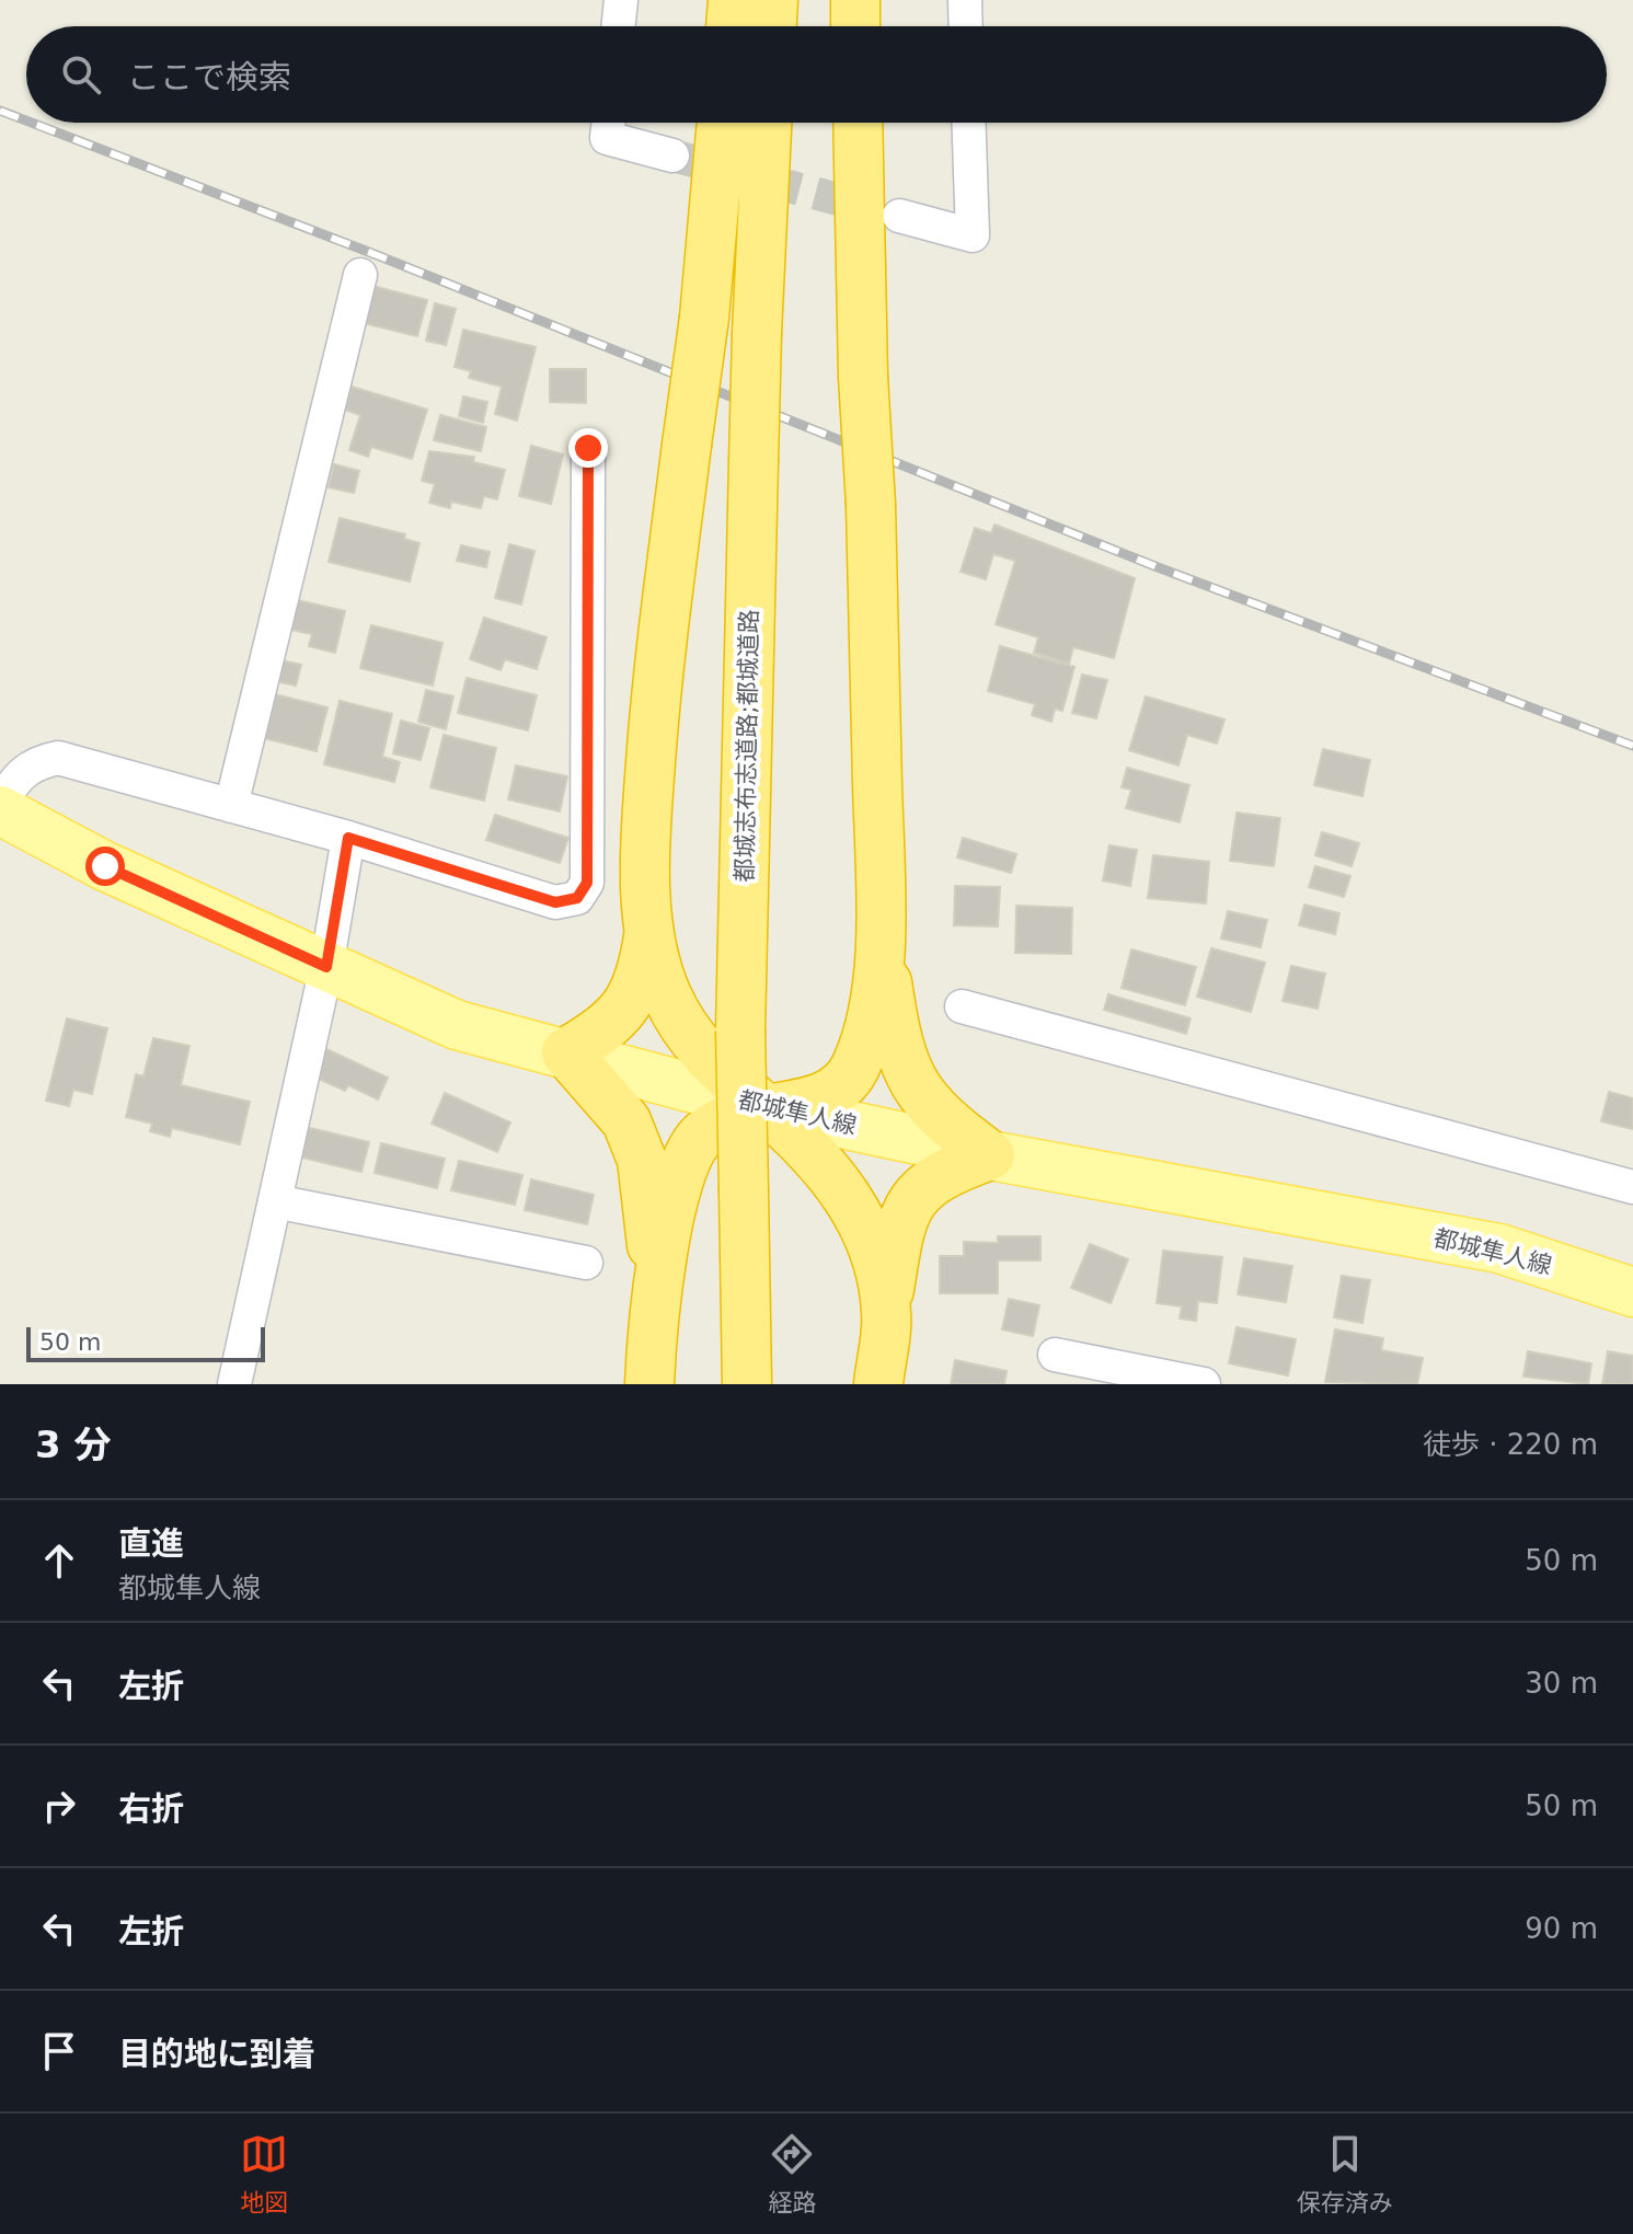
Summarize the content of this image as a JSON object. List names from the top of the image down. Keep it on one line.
{"streets":{"highway":["都城志布志道路;都城道路"],"main road":["都城隼人線"]},"scale_bar":"50 m","page":{"search":"ここで検索","scale":"50 m","heading":["3 分","徒歩 · 220 m"],"list":[["直進","都城隼人線","50 m"],["左折","30 m"],["右折","50 m"],["左折","90 m"],"目的地に到着"],"nav":["地図","経路","保存済み"]}}
